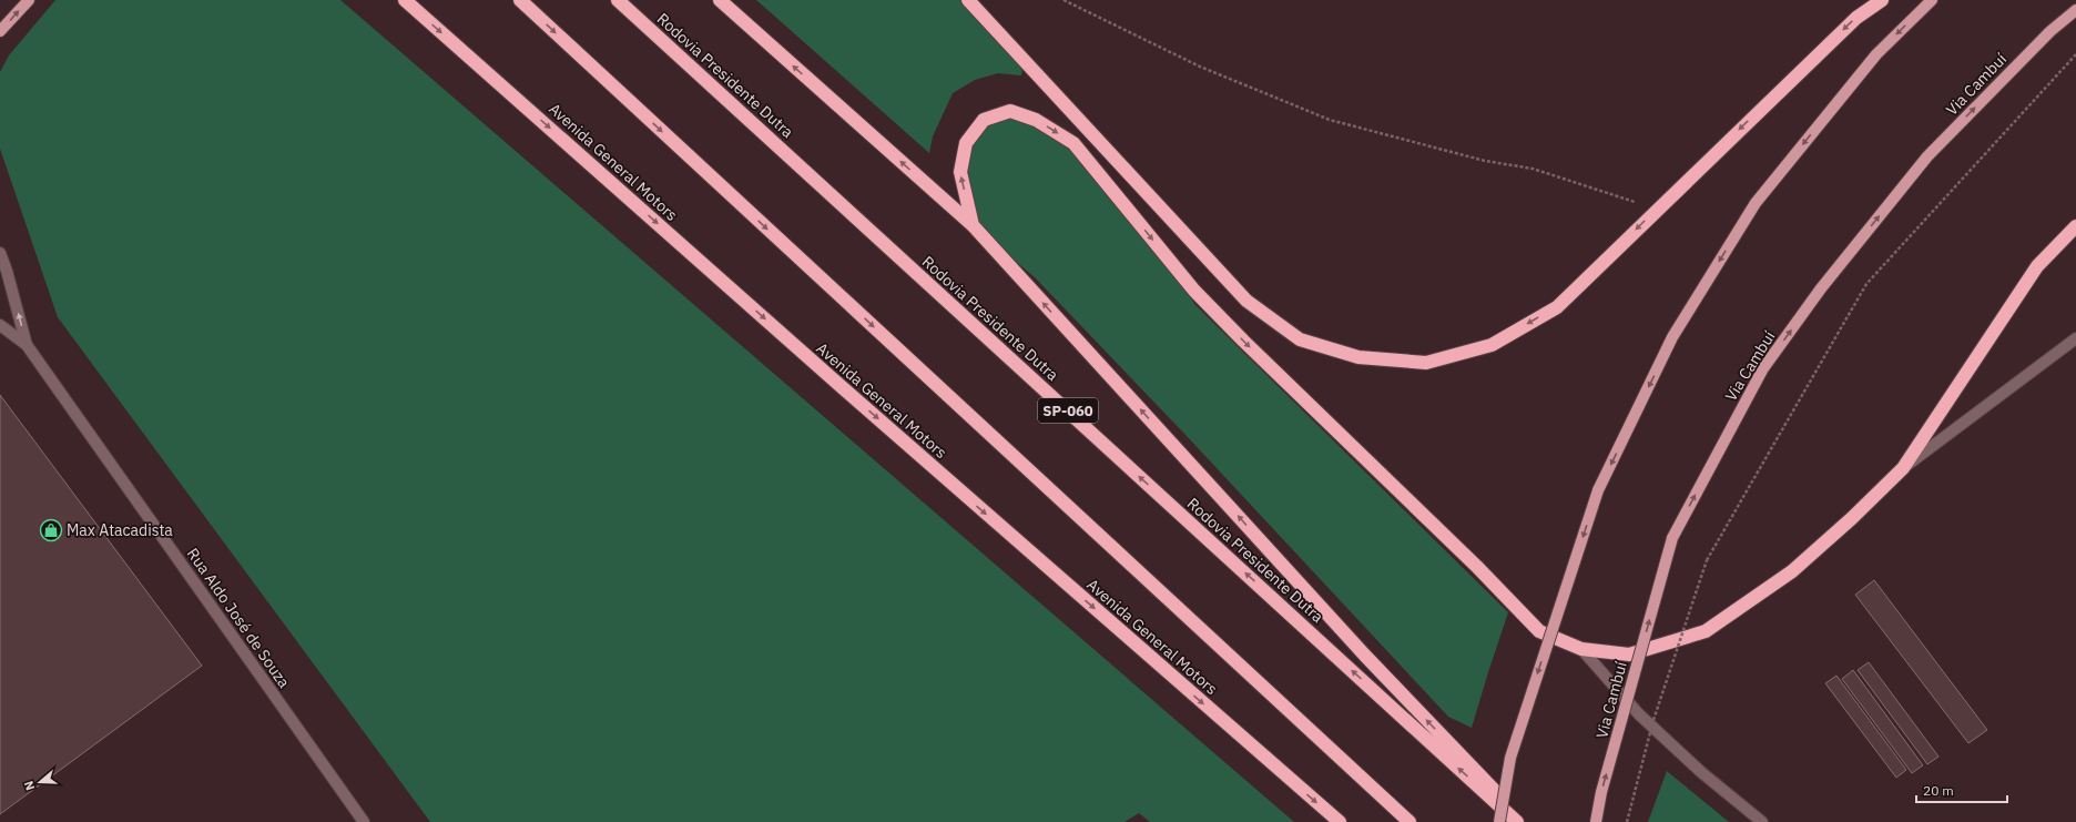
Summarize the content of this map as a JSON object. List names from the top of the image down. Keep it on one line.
{"streets":{"highway":["Rodovia Presidente Dutra","Avenida General Motors","SP-060"],"main road":["Via Cambuí"],"street":["Rua Aldo José de Souza"]},"places":{"shop":["Max Atacadista"]},"scale_bar":"20 m","north":"left"}
